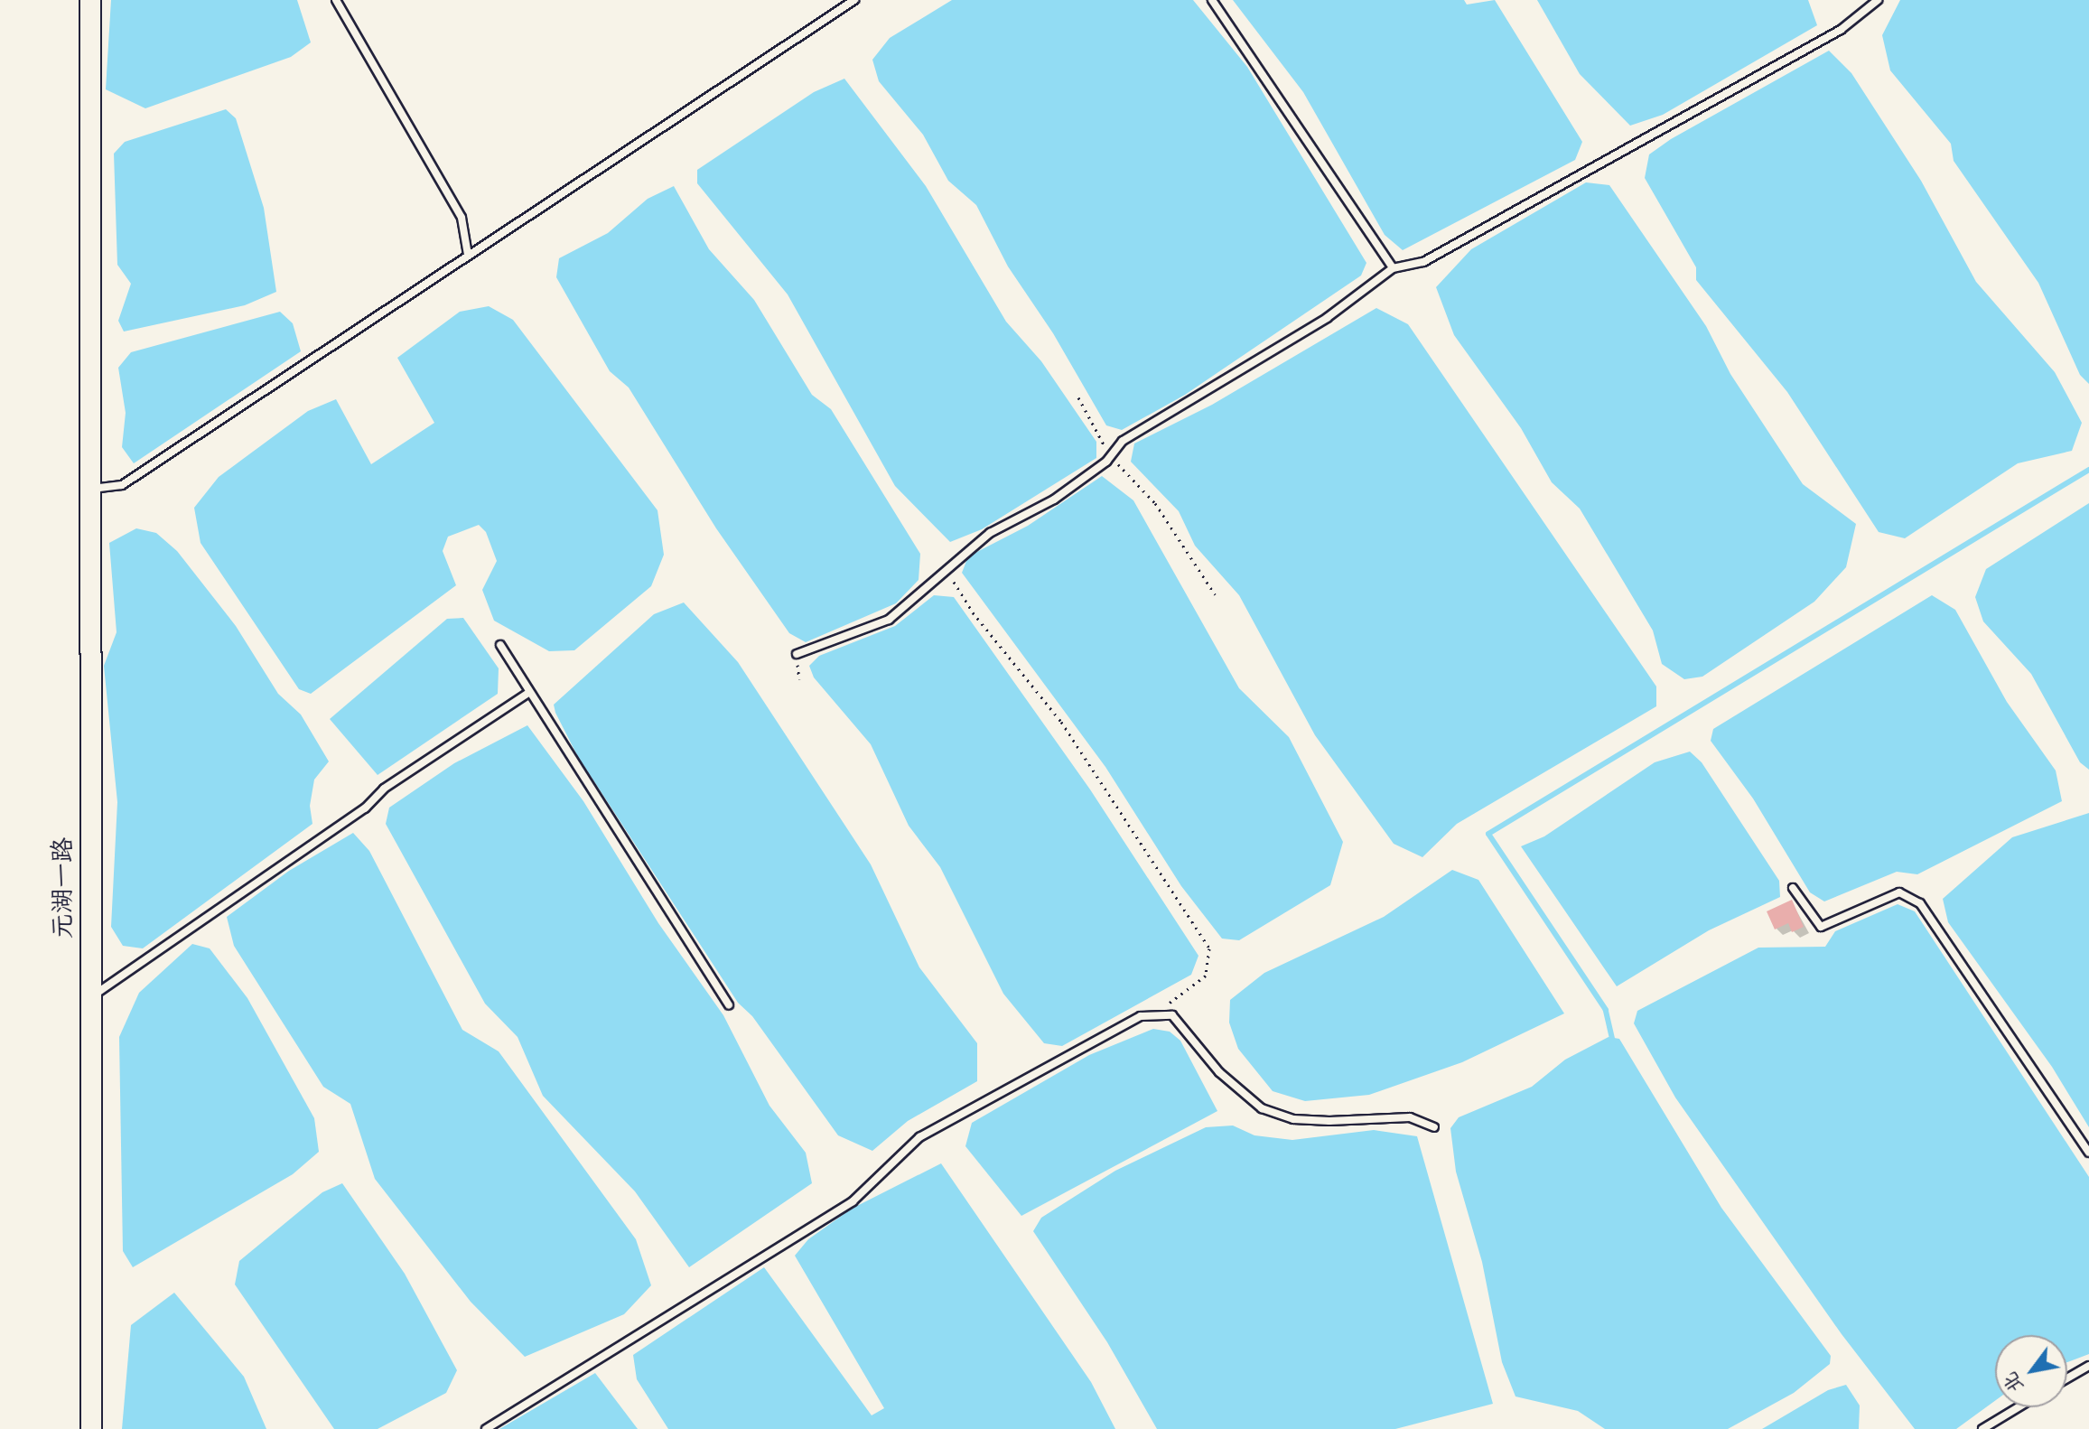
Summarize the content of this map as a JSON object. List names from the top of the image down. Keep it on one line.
{"streets":{"main road":["元湖一路"]},"north":"bottom left"}
